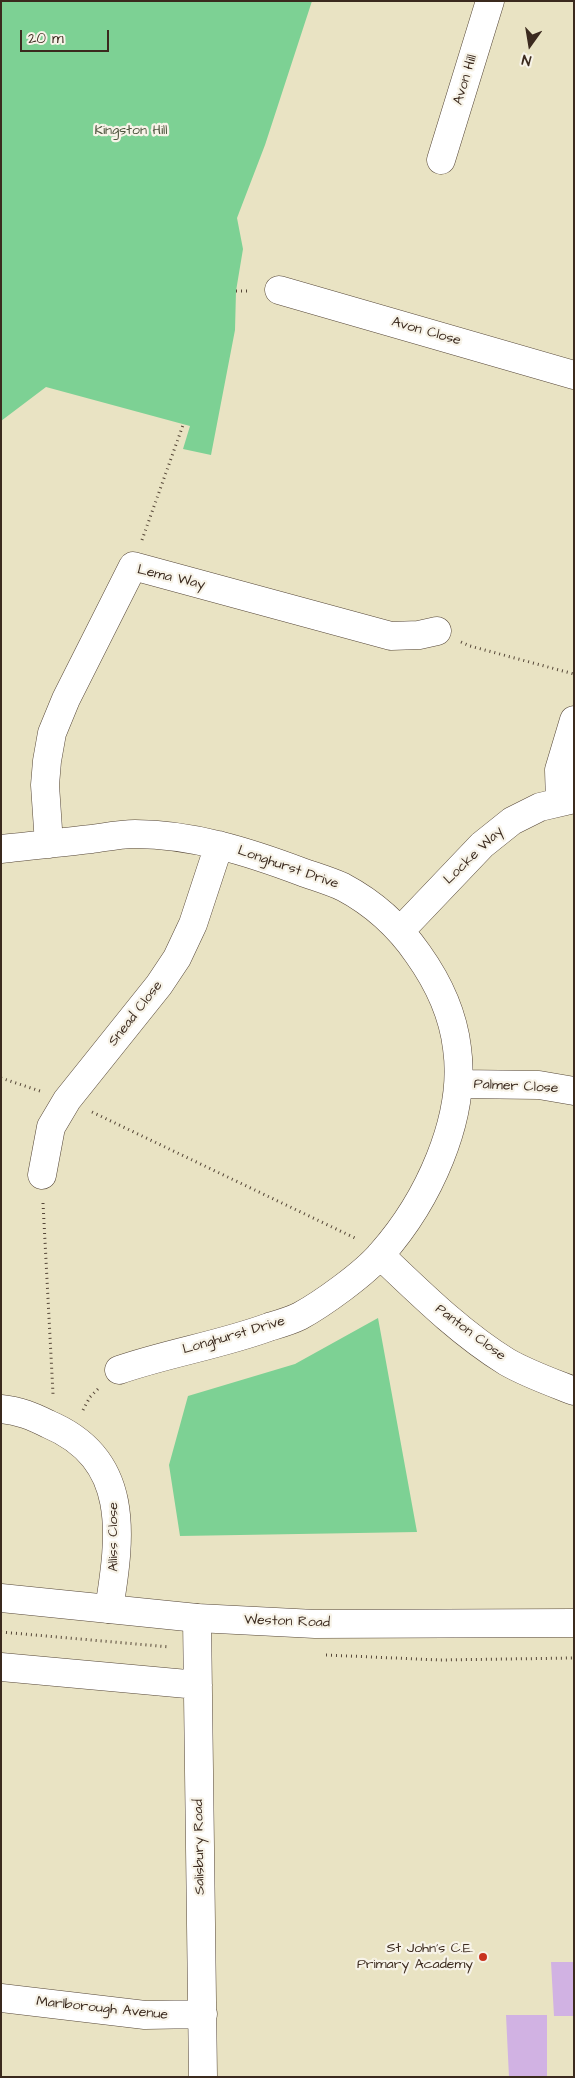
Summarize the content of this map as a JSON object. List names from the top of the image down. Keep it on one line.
{"streets":{"main road":["Avon Hill","Avon Close","Lema Way","Locke Way","Longhurst Drive","Snead Close","Palmer Close","Panton Close","Alliss Close","Weston Road","Salisbury Road","Marlborough Avenue"]},"crossings":[["Lema Way","Longhurst Drive"],["Locke Way","Longhurst Drive"],["Longhurst Drive","Snead Close"],["Longhurst Drive","Palmer Close"],["Longhurst Drive","Panton Close"],["Alliss Close","Weston Road"],["Weston Road","Salisbury Road"],["Salisbury Road","Marlborough Avenue"]],"parks":["Kingston Hill"],"places":["St John's C.E. Primary Academy"],"scale_bar":"20 m","north":"bottom"}
